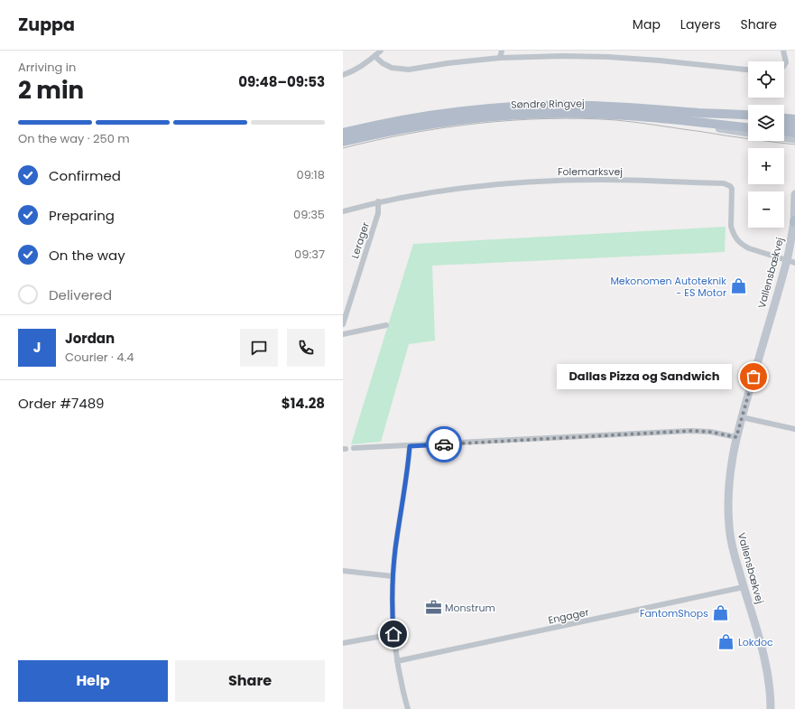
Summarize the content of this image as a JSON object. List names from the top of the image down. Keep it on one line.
{"streets":{"main road":["Søndre Ringvej"],"street":["Folemarksvej","Lerager","Vallensbækvej","Engager"]},"crossings":[["Folemarksvej","Lerager"],["Folemarksvej","Vallensbækvej"],["Vallensbækvej","Engager"]],"places":{"shop":["Mekonomen Autoteknik - ES Motor","FantomShops","Lokdoc"],"other":["Dallas Pizza og Sandwich"],"office":["Monstrum"]},"page":{"header":"Zuppa","nav":["Map","Layers","Share"],"heading":["2 min","Arriving in","09:48–09:53"],"panel":["Jordan","Courier · 4.4","Order #7489","$14.28"],"map_buttons":["+","−"],"bar":"On the way · 250 m","list":[["Confirmed","09:18"],["Preparing","09:35"],["On the way","09:37"],"Delivered"],"round":"J","bubble":"Dallas Pizza og Sandwich","buttons":["Help","Share"]}}
